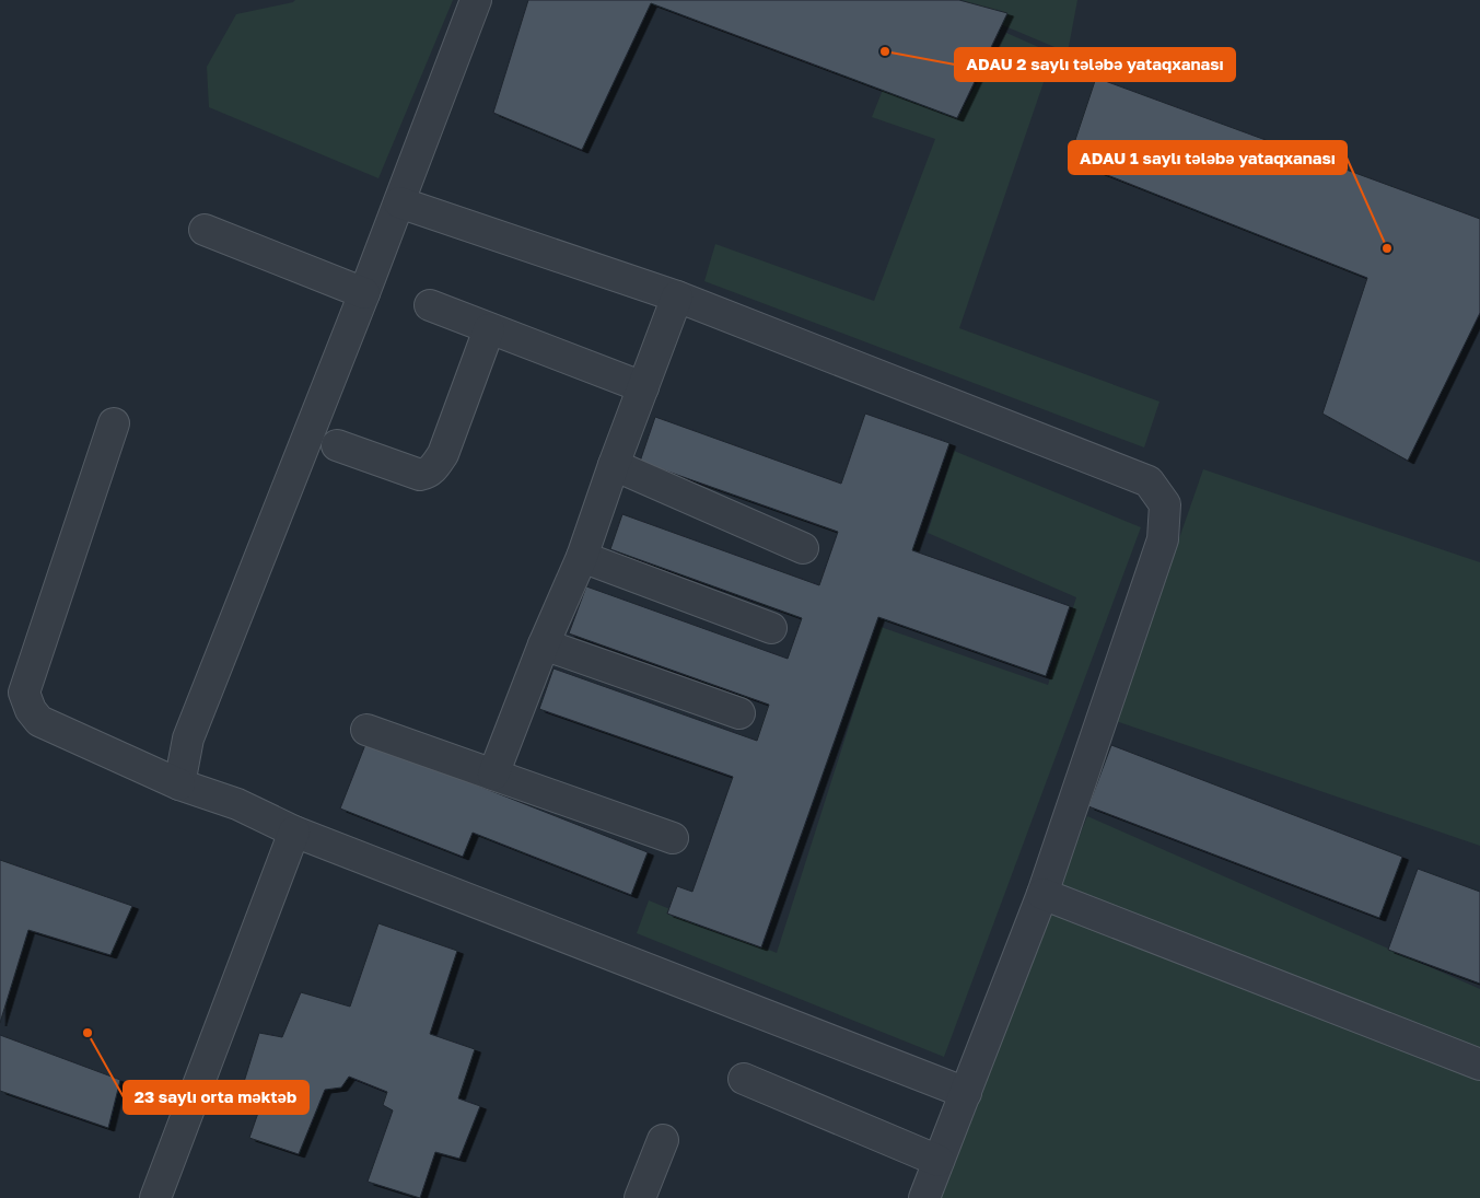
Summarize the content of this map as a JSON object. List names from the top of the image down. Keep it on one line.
{"places":["ADAU 2 saylı tələbə yataqxanası","ADAU 1 saylı tələbə yataqxanası","23 saylı orta məktəb"]}
